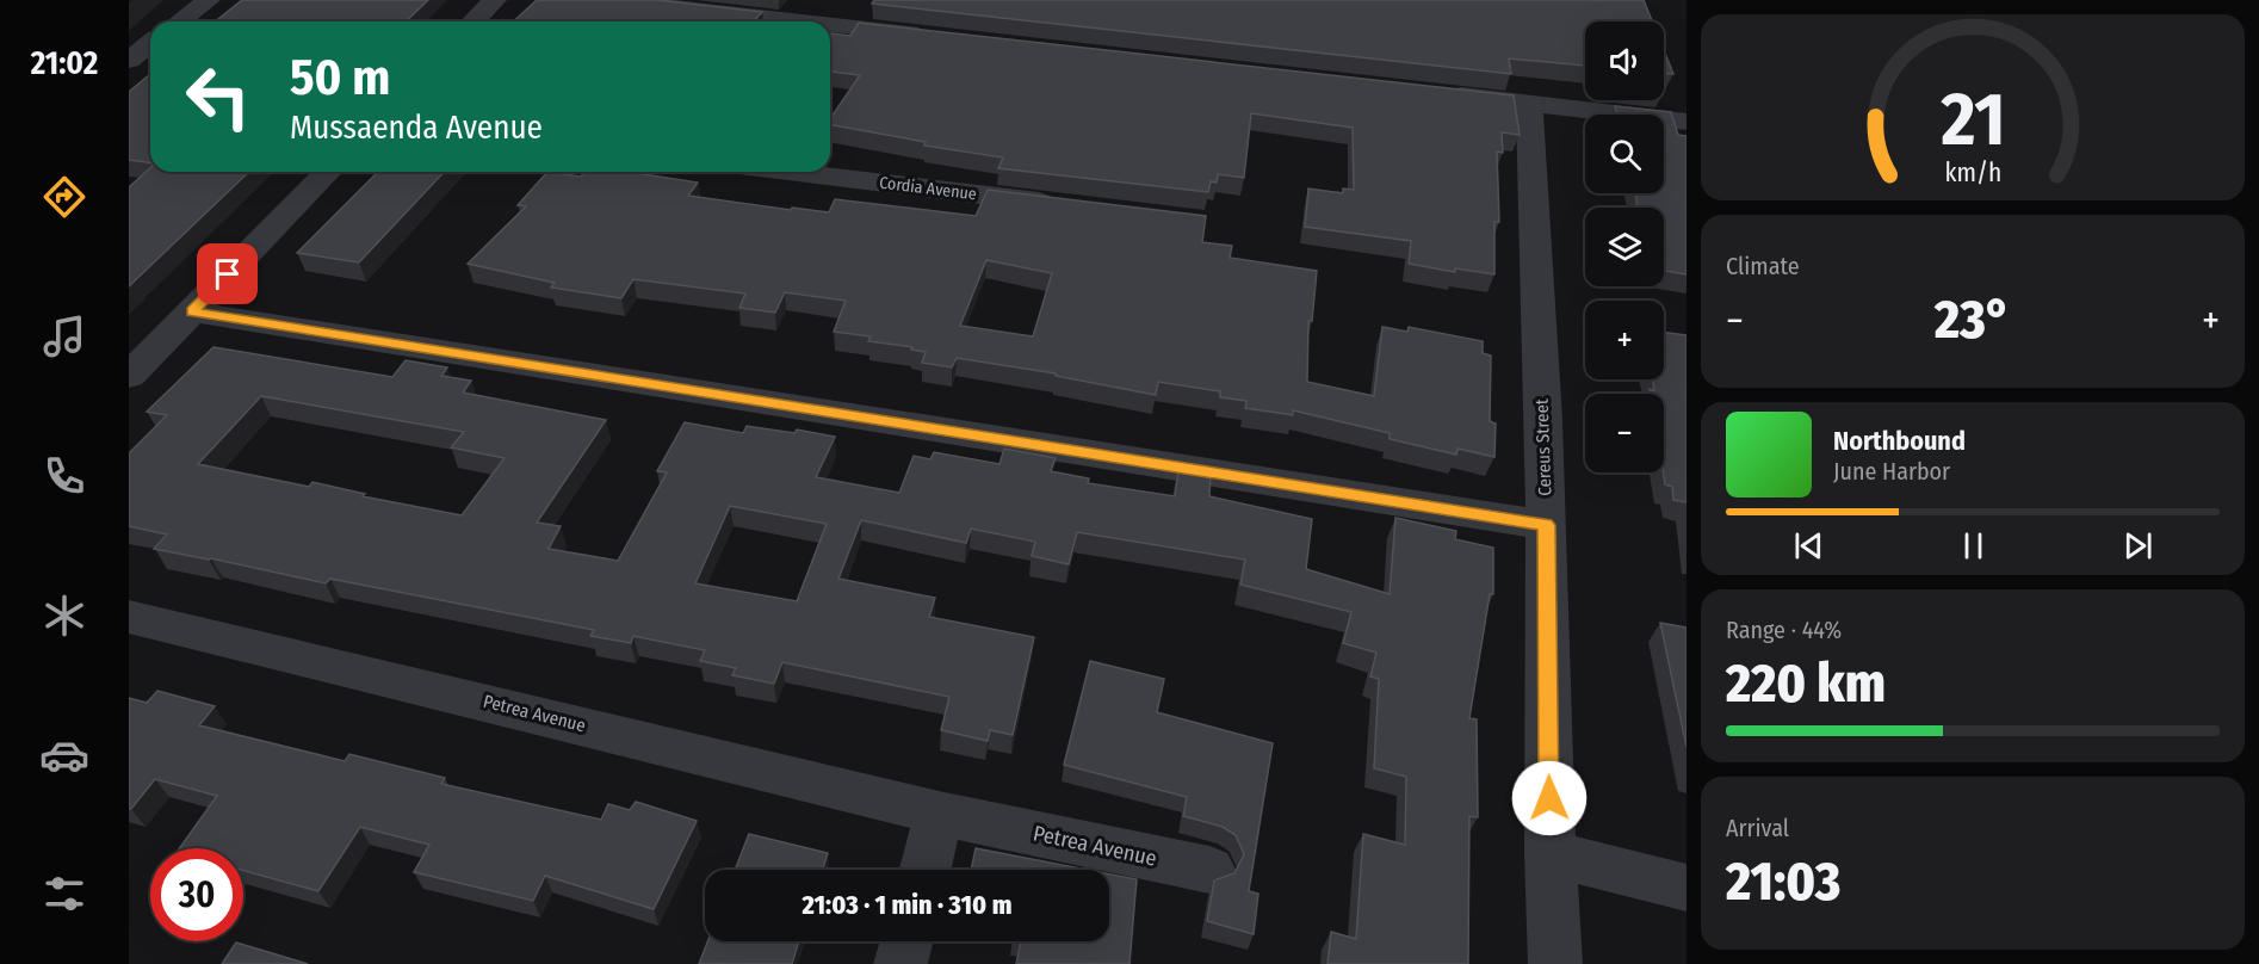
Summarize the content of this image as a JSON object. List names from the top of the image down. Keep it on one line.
{"streets":{"street":["Cordia Avenue","Cereus Street","Petrea Avenue"]},"page":{"tabs":"21:02","map_buttons":["+","−"],"turn":["50 m","Mussaenda Avenue"],"tile":["Climate",["Range · 44%","220 km"],["Arrival","21:03"]],"heat":["−","23°","+"],"song":["Northbound","June Harbor"],"limit":"30","trip":"21:03 · 1 min · 310 m","gauge":["21","km/h"]}}
